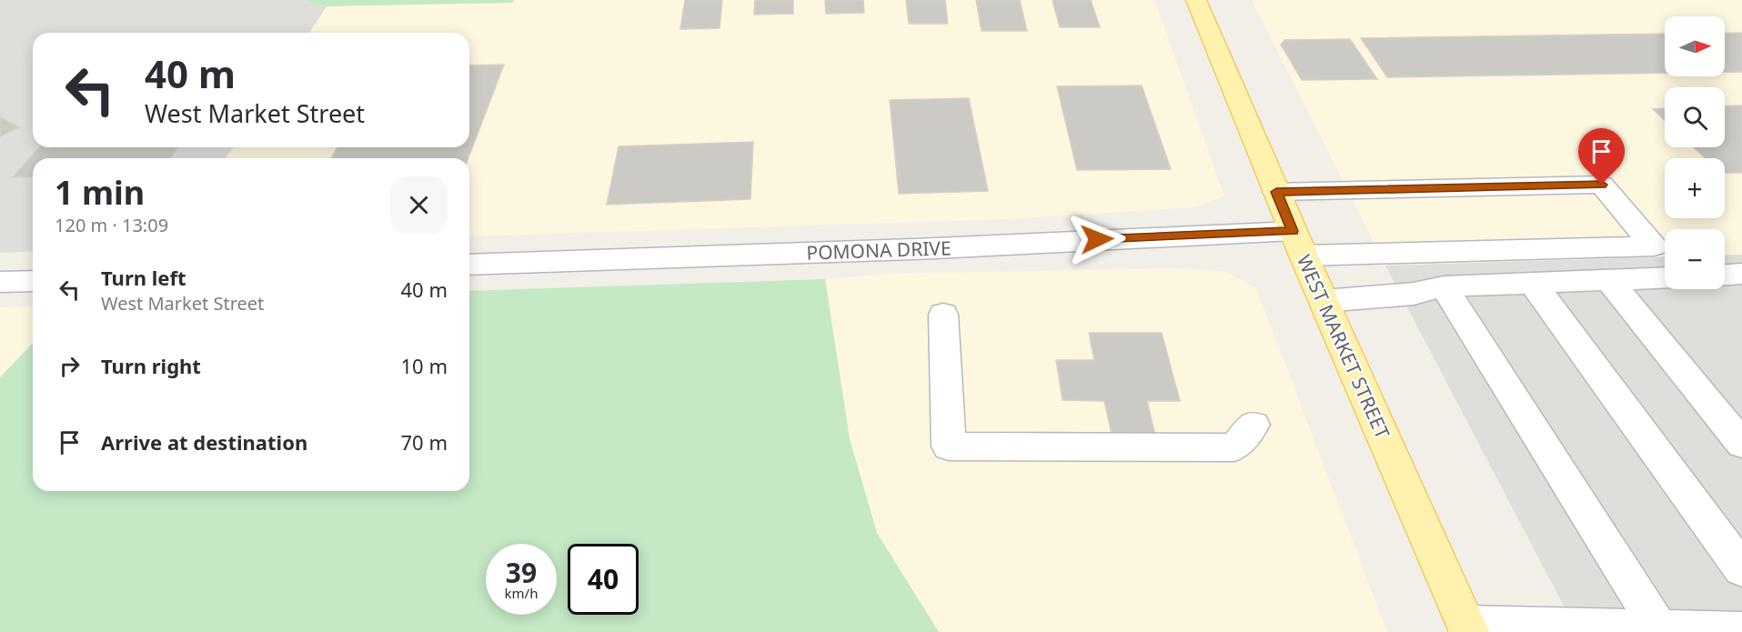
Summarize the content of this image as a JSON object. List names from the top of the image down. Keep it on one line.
{"streets":{"main road":["WEST MARKET STREET"],"street":["POMONA DRIVE"]},"crossings":[["POMONA DRIVE","WEST MARKET STREET"]],"north":"right","page":{"map_buttons":["+","−"],"turn":["40 m","West Market Street"],"heading":["1 min","120 m · 13:09"],"list":[{"name":"Turn left","note":"West Market Street","value":"40 m"},{"name":"Turn right","value":"10 m"},{"name":"Arrive at destination","value":"70 m"}],"speed":"39 km/h","limit":"40"}}
